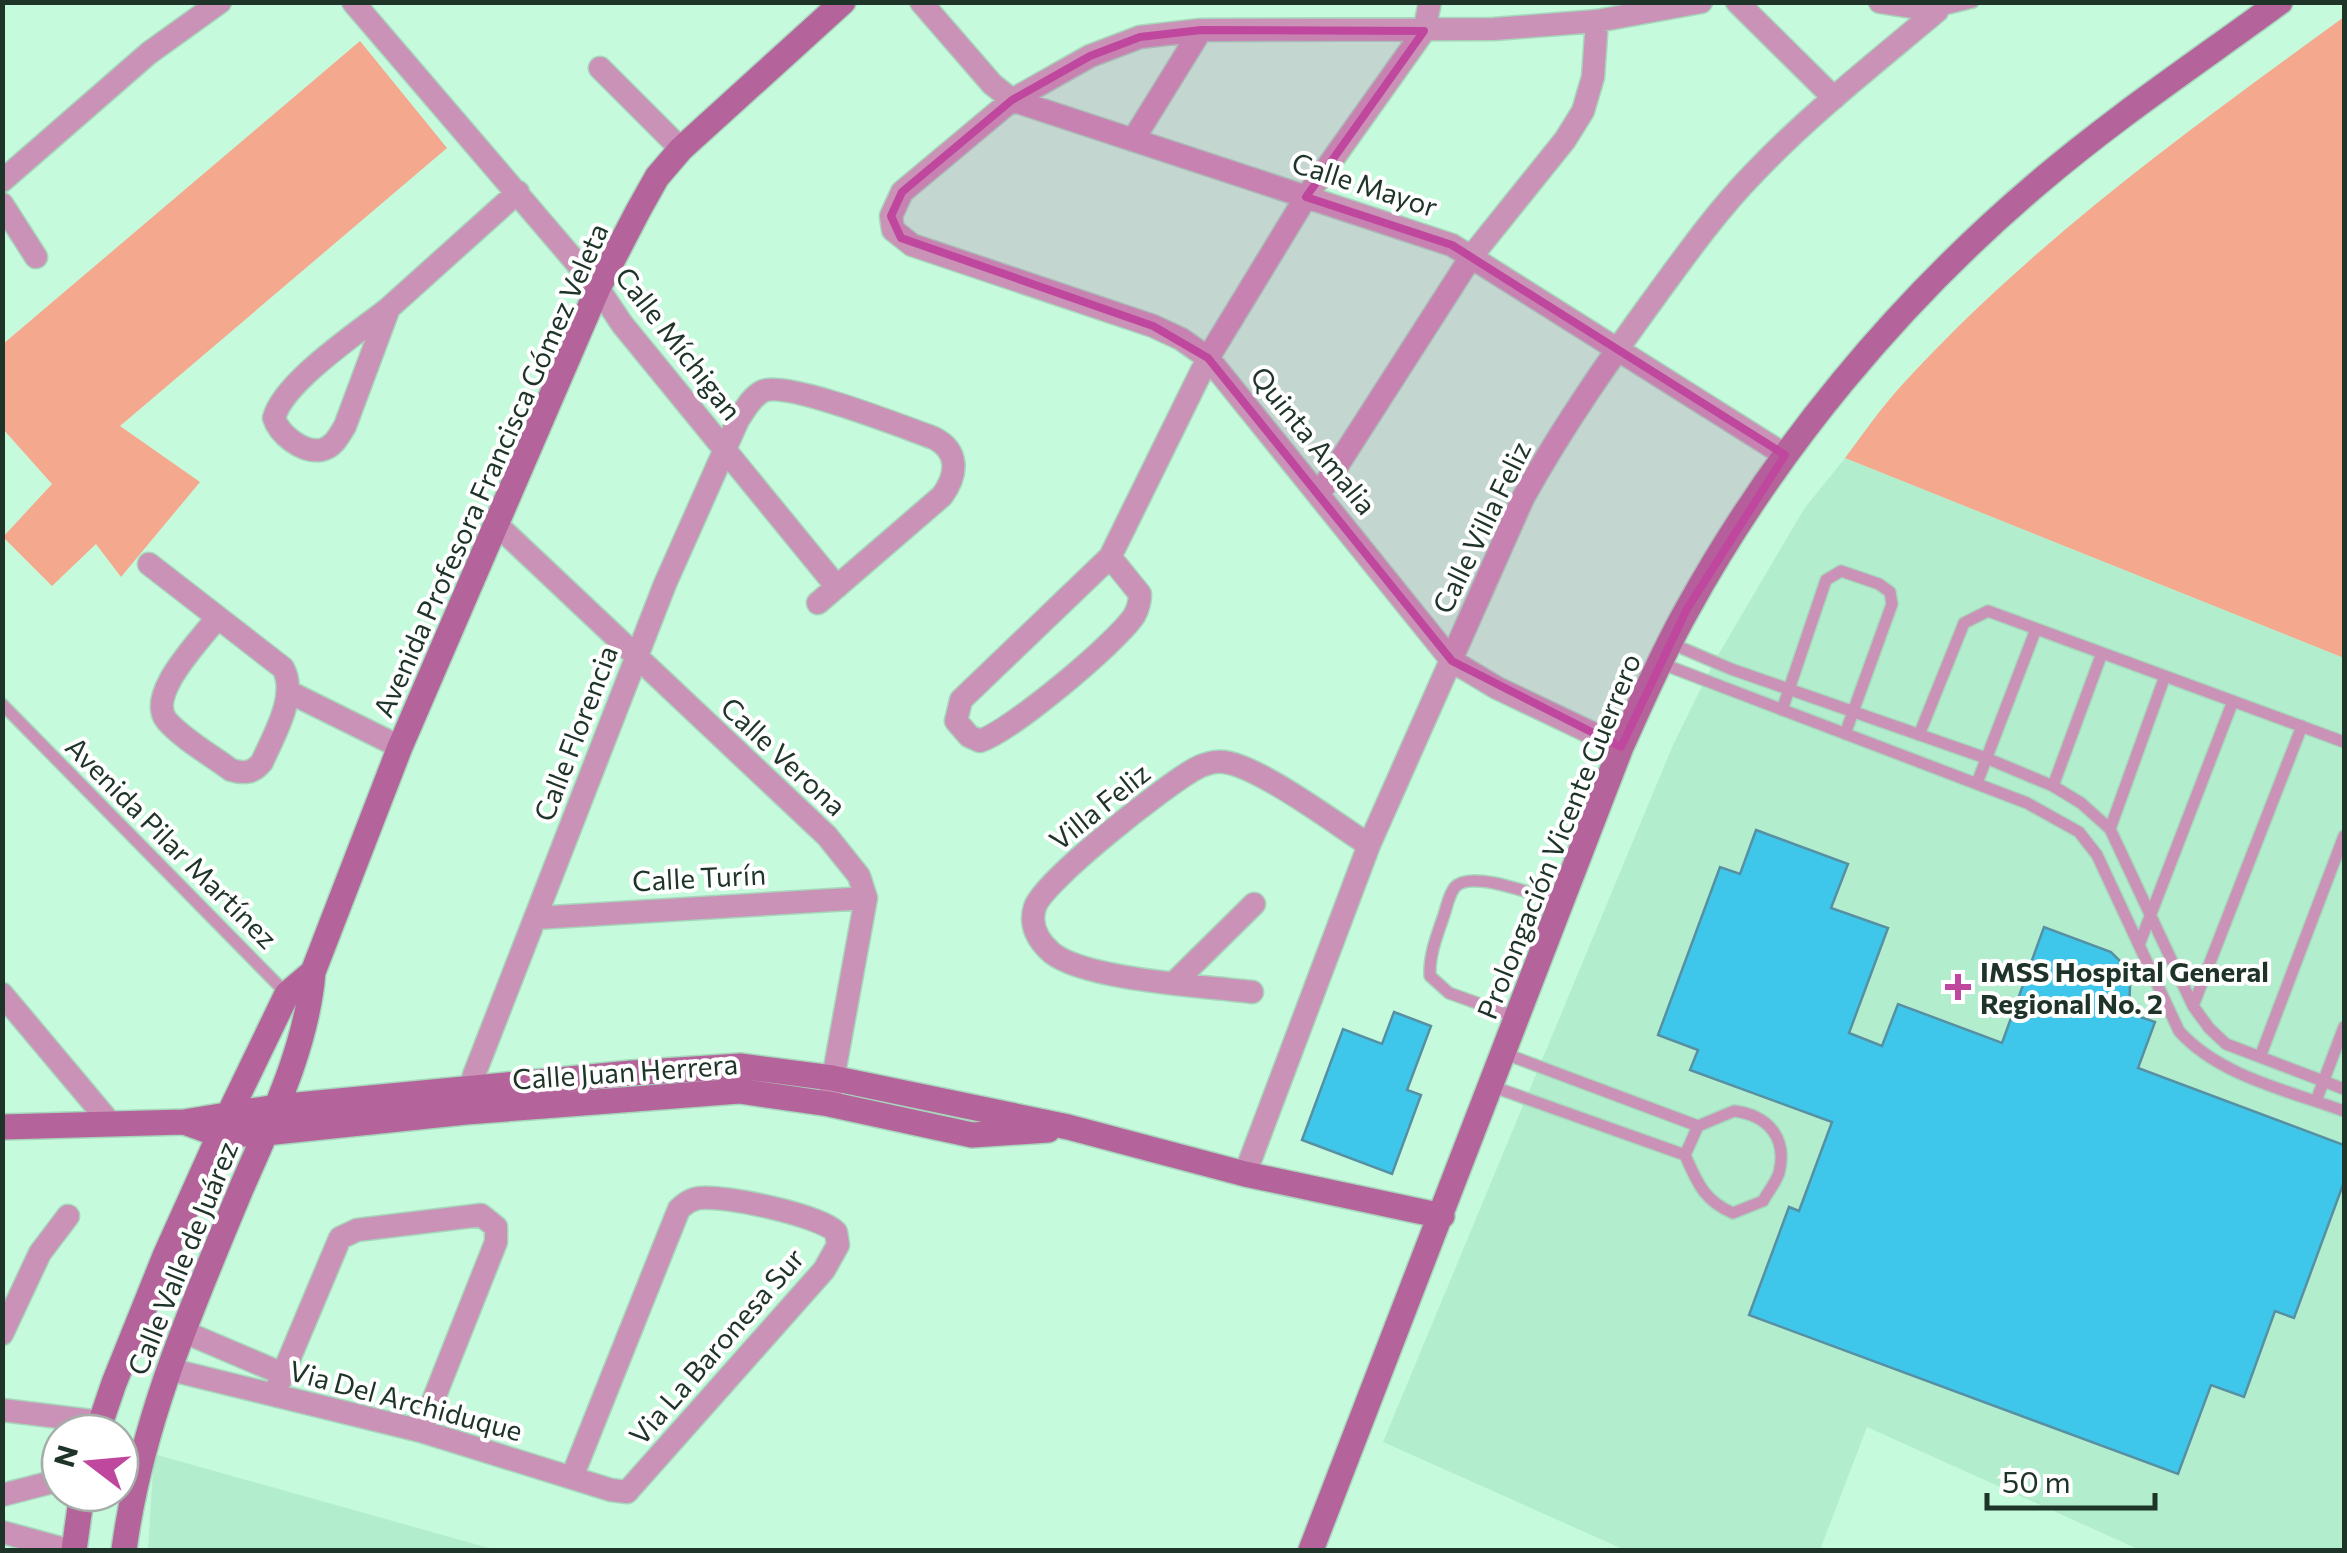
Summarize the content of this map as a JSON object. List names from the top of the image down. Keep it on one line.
{"streets":{"street":["Calle Mayor","Calle Míchigan","Quinta Amalia","Avenida Profesora Francisca Gómez Veleta","Calle Villa Feliz","Calle Florencia","Calle Verona","Villa Feliz","Prolongación Vicente Guerrero","Calle Turín","Calle Juan Herrera","Calle Valle de Juárez","Via La Baronesa Sur","Via Del Archiduque"],"lane":["Avenida Pilar Martínez"]},"crossings":[["Calle Mayor","Quinta Amalia"],["Calle Mayor","Calle Villa Feliz"],["Calle Mayor","Prolongación Vicente Guerrero"],["Calle Míchigan","Avenida Profesora Francisca Gómez Veleta"],["Calle Míchigan","Calle Florencia"],["Quinta Amalia","Calle Villa Feliz"],["Quinta Amalia","Prolongación Vicente Guerrero"],["Avenida Profesora Francisca Gómez Veleta","Calle Verona"],["Avenida Profesora Francisca Gómez Veleta","Avenida Pilar Martínez"],["Avenida Profesora Francisca Gómez Veleta","Calle Juan Herrera"],["Avenida Profesora Francisca Gómez Veleta","Calle Valle de Juárez"],["Calle Villa Feliz","Villa Feliz"],["Calle Villa Feliz","Calle Juan Herrera"],["Calle Florencia","Calle Verona"],["Calle Florencia","Calle Turín"],["Calle Florencia","Calle Juan Herrera"],["Calle Verona","Calle Turín"],["Prolongación Vicente Guerrero","Calle Juan Herrera"],["Calle Juan Herrera","Calle Valle de Juárez"],["Calle Valle de Juárez","Via Del Archiduque"],["Via La Baronesa Sur","Via Del Archiduque"]],"places":{"health":["IMSS Hospital General Regional No. 2"]},"scale_bar":"50 m","north":"left"}
